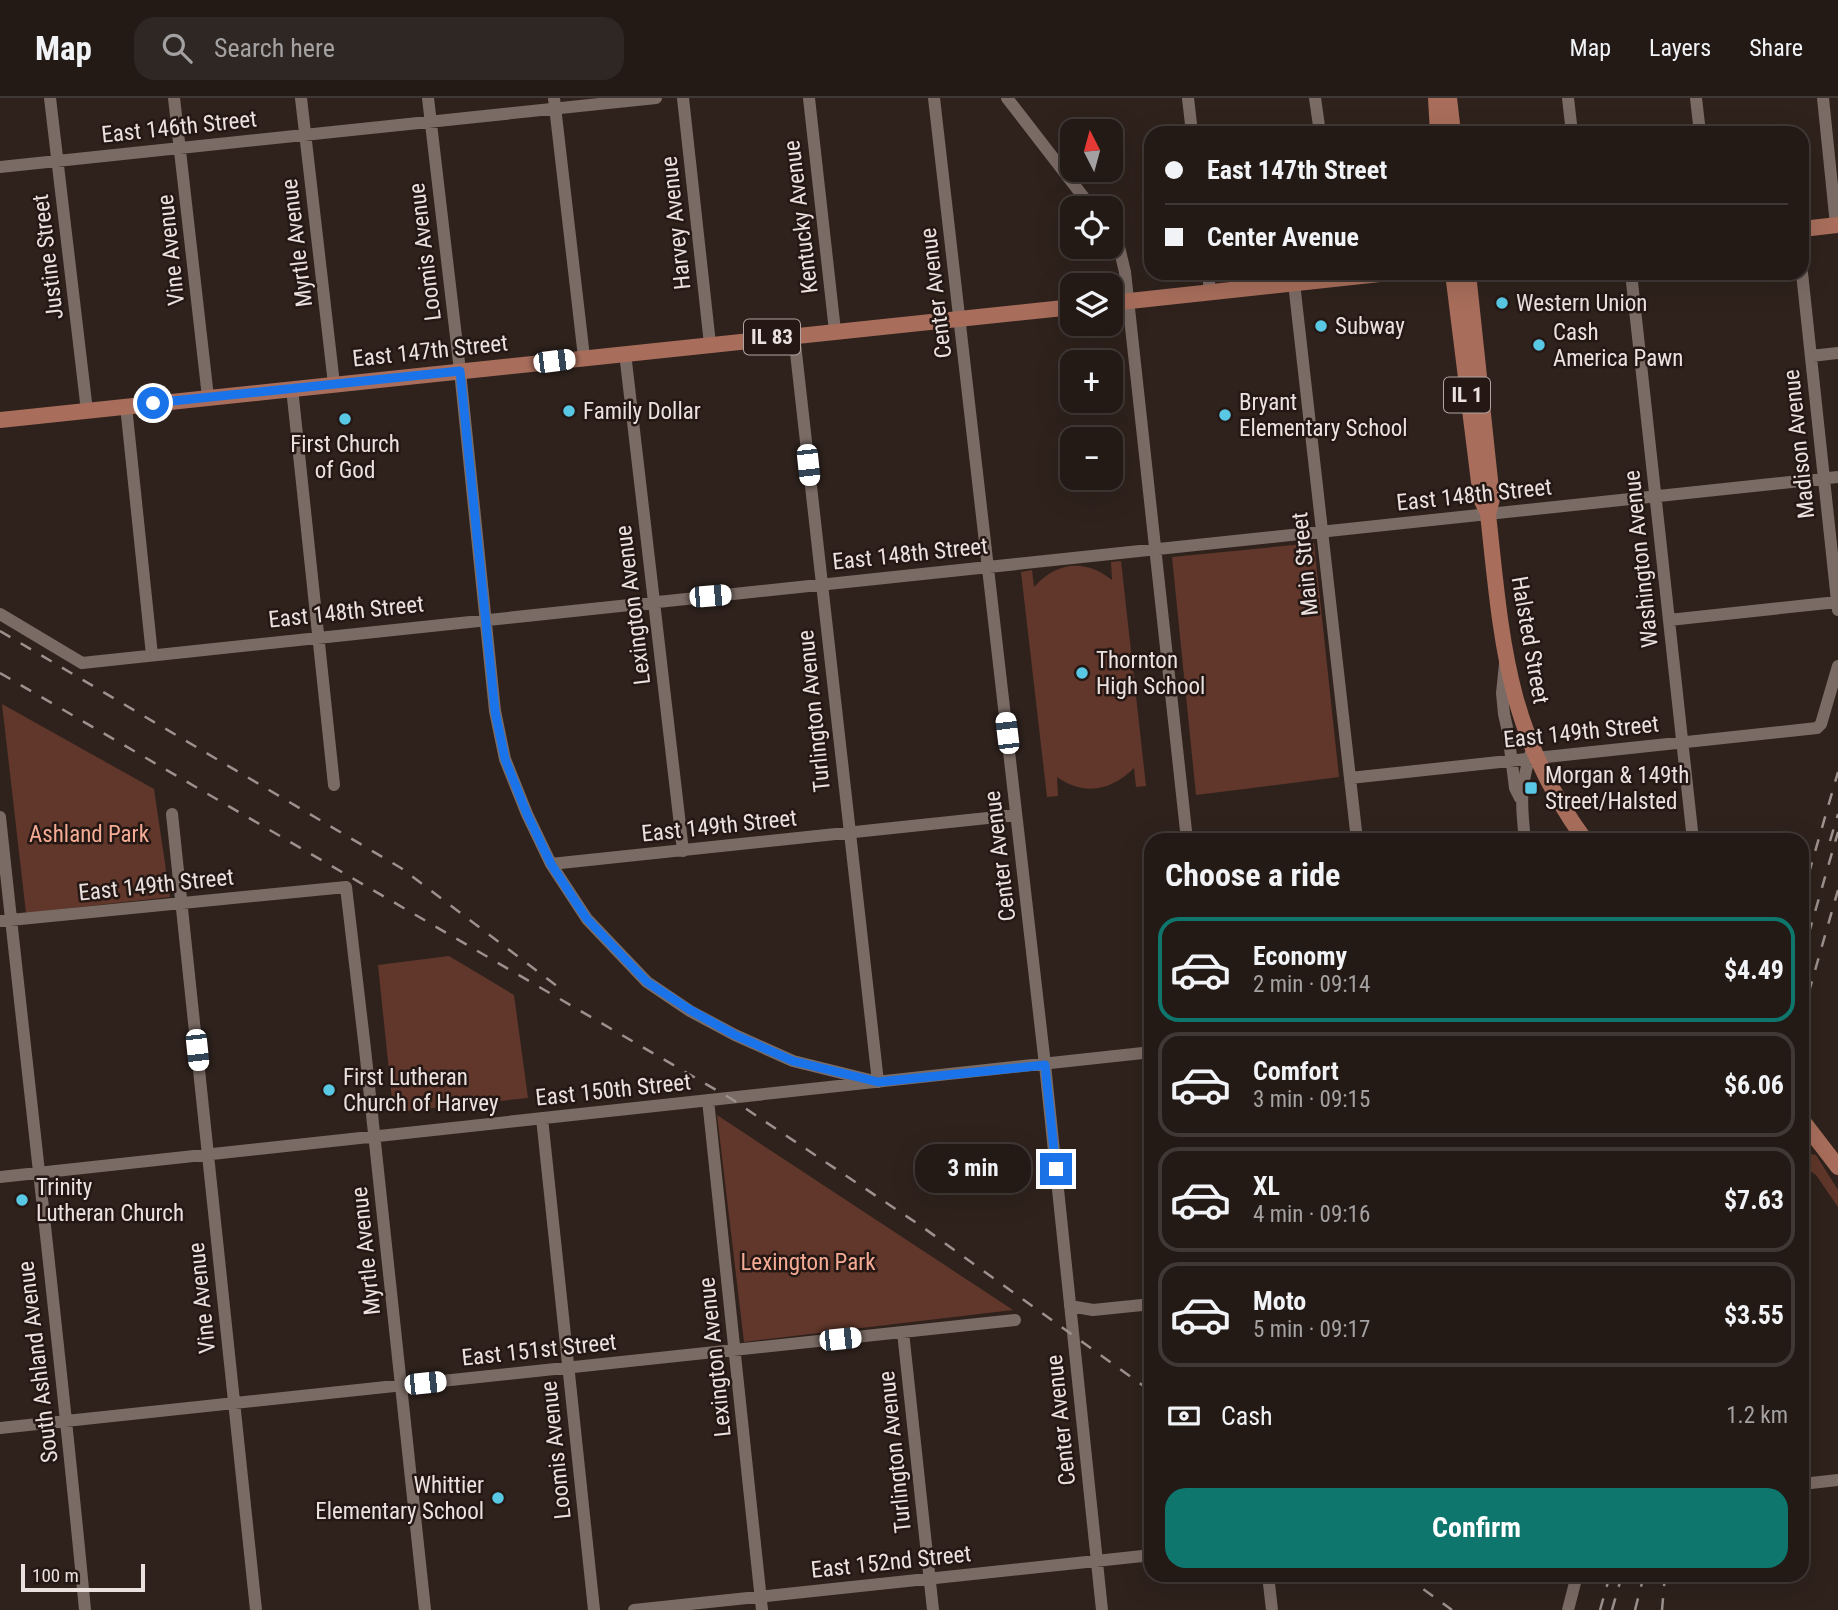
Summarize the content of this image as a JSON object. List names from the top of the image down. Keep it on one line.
{"streets":{"main road":["IL 83","East 147th Street","IL 1","Halsted Street"],"street":["East 146th Street","Kentucky Avenue","Harvey Avenue","Myrtle Avenue","Vine Avenue","Loomis Avenue","Justine Street","Center Avenue","Madison Avenue","East 148th Street","Washington Avenue","Main Street","Lexington Avenue","Turlington Avenue","East 149th Street","East 150th Street","East 151st Street","South Ashland Avenue","East 152nd Street"]},"crossings":[["East 146th Street","Myrtle Avenue"],["East 146th Street","Vine Avenue"],["East 146th Street","Loomis Avenue"],["East 146th Street","Justine Street"],["Kentucky Avenue","East 147th Street"],["Harvey Avenue","East 147th Street"],["Myrtle Avenue","East 147th Street"],["Myrtle Avenue","East 149th Street"],["Myrtle Avenue","East 150th Street"],["Myrtle Avenue","East 151st Street"],["Vine Avenue","East 147th Street"],["Vine Avenue","East 149th Street"],["Vine Avenue","East 150th Street"],["Vine Avenue","East 151st Street"],["Loomis Avenue","East 147th Street"],["Loomis Avenue","East 148th Street"],["Loomis Avenue","Turlington Avenue"],["Loomis Avenue","East 149th Street"],["Loomis Avenue","East 150th Street"],["Loomis Avenue","East 151st Street"],["Justine Street","East 147th Street"],["Center Avenue","East 147th Street"],["Center Avenue","East 148th Street"],["Center Avenue","East 149th Street"],["Center Avenue","East 150th Street"],["Center Avenue","East 152nd Street"],["East 147th Street","Lexington Avenue"],["East 147th Street","Turlington Avenue"],["Madison Avenue","East 148th Street"],["East 148th Street","Washington Avenue"],["East 148th Street","Main Street"],["East 148th Street","Lexington Avenue"],["East 148th Street","Halsted Street"],["East 148th Street","Turlington Avenue"],["Washington Avenue","East 149th Street"],["Main Street","East 149th Street"],["Lexington Avenue","East 149th Street"],["Lexington Avenue","East 150th Street"],["Lexington Avenue","East 151st Street"],["Lexington Avenue","East 152nd Street"],["Halsted Street","East 149th Street"],["Turlington Avenue","East 149th Street"],["Turlington Avenue","East 150th Street"],["Turlington Avenue","East 151st Street"],["Turlington Avenue","East 152nd Street"],["East 149th Street","South Ashland Avenue"],["East 150th Street","South Ashland Avenue"],["East 151st Street","South Ashland Avenue"]],"parks":["Ashland Park","Lexington Park"],"places":{"other":["Western Union","Subway","Cash America Pawn","Family Dollar","Bryant Elementary School","First Church of God","Thornton High School","First Lutheran Church of Harvey","Trinity Lutheran Church","Whittier Elementary School"],"transit":["Morgan & 149th Street/Halsted"]},"scale_bar":"100 m","north":"top","page":{"header":"Map","search":"Search here","nav":["Map","Layers","Share"],"map_buttons":["+","−"],"banner":["East 147th Street","Center Avenue"],"heading":"Choose a ride","list":[{"name":"Economy","note":"2 min · 09:14","value":"$4.49"},{"name":"Comfort","note":"3 min · 09:15","value":"$6.06"},{"name":"XL","note":"4 min · 09:16","value":"$7.63"},{"name":"Moto","note":"5 min · 09:17","value":"$3.55"}],"bubble":"3 min","pay":["Cash","1.2 km"],"buttons":"Confirm","scale":"100 m"}}
